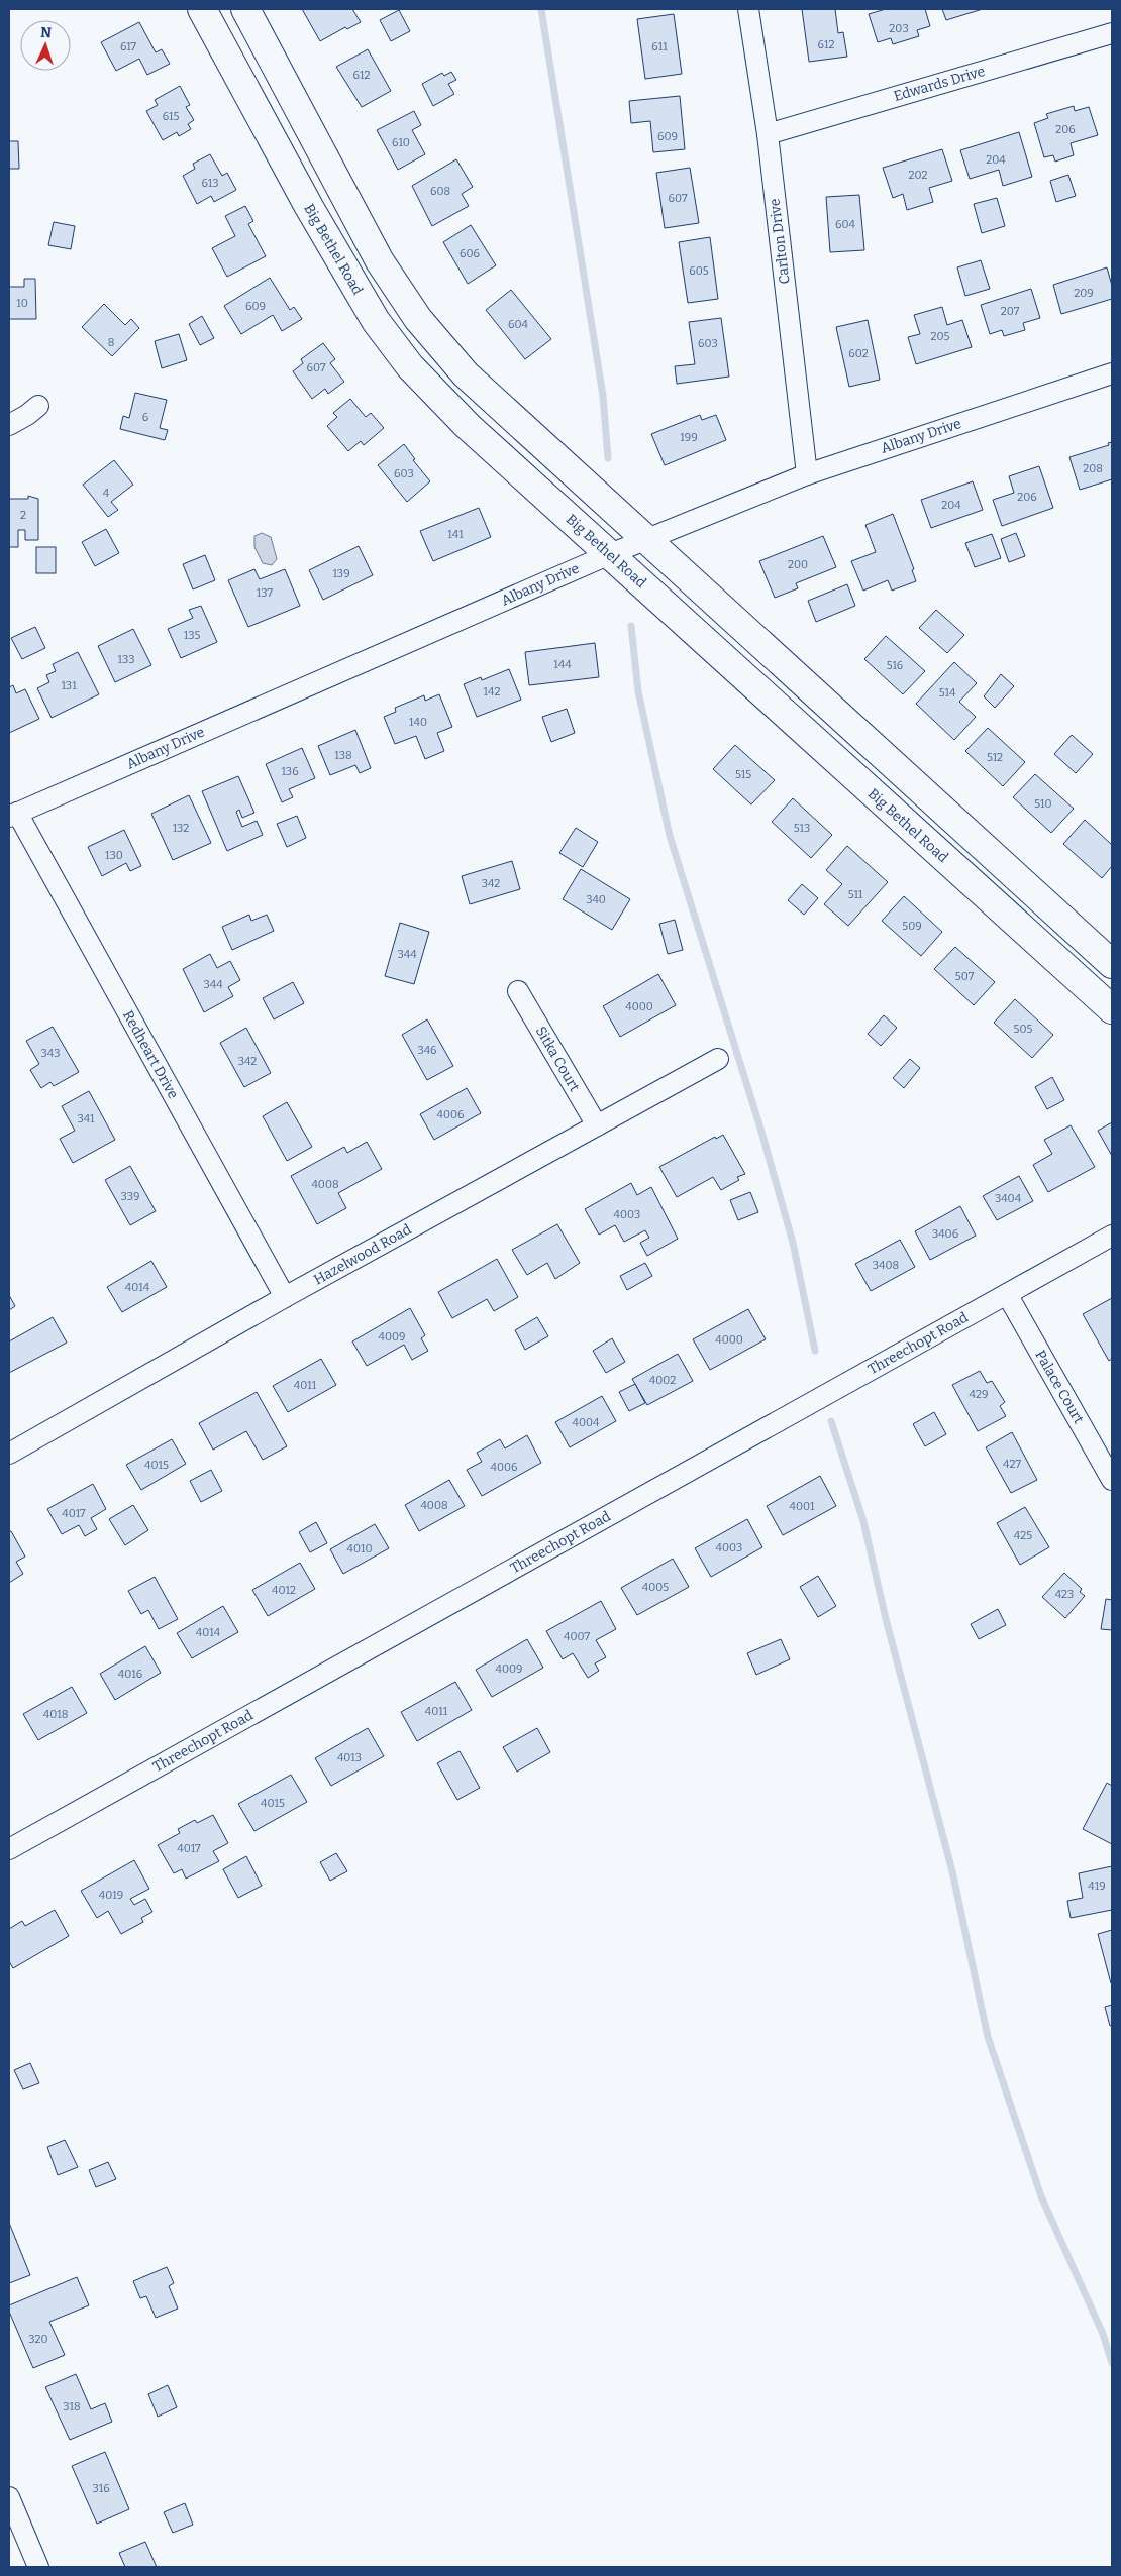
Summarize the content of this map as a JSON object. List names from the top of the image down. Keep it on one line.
{"streets":{"main road":["Big Bethel Road"],"street":["Edwards Drive","Carlton Drive","Albany Drive","Redheart Drive","Sitka Court","Hazelwood Road","Threechopt Road","Palace Court"]},"crossings":[["Edwards Drive","Carlton Drive"],["Carlton Drive","Albany Drive"],["Big Bethel Road","Albany Drive"],["Albany Drive","Redheart Drive"],["Redheart Drive","Hazelwood Road"],["Sitka Court","Hazelwood Road"],["Threechopt Road","Palace Court"]],"house_numbers":["203","612","617","611","612","615","206","609","610","204","202","613","608","607","604","606","605","209","10","609","207","604","205","8","603","602","607","6","199","208","603","4","206","204","2","141","200","139","137","135","133","144","516","131","142","514","140","138","512","136","515","510","132","513","130","342","511","340","509","344","507","344","4000","505","346","343","342","4006","341","4008","339","3404","4003","3406","3408","4014","4009","4000","4002","4011","429","4004","427","4015","4006","4008","4001","4017","425","4003","4010","4005","4012","423","4014","4007","4009","4016","4011","4018","4013","4015","4017","419","4019","320","318","316"],"north":"top"}
